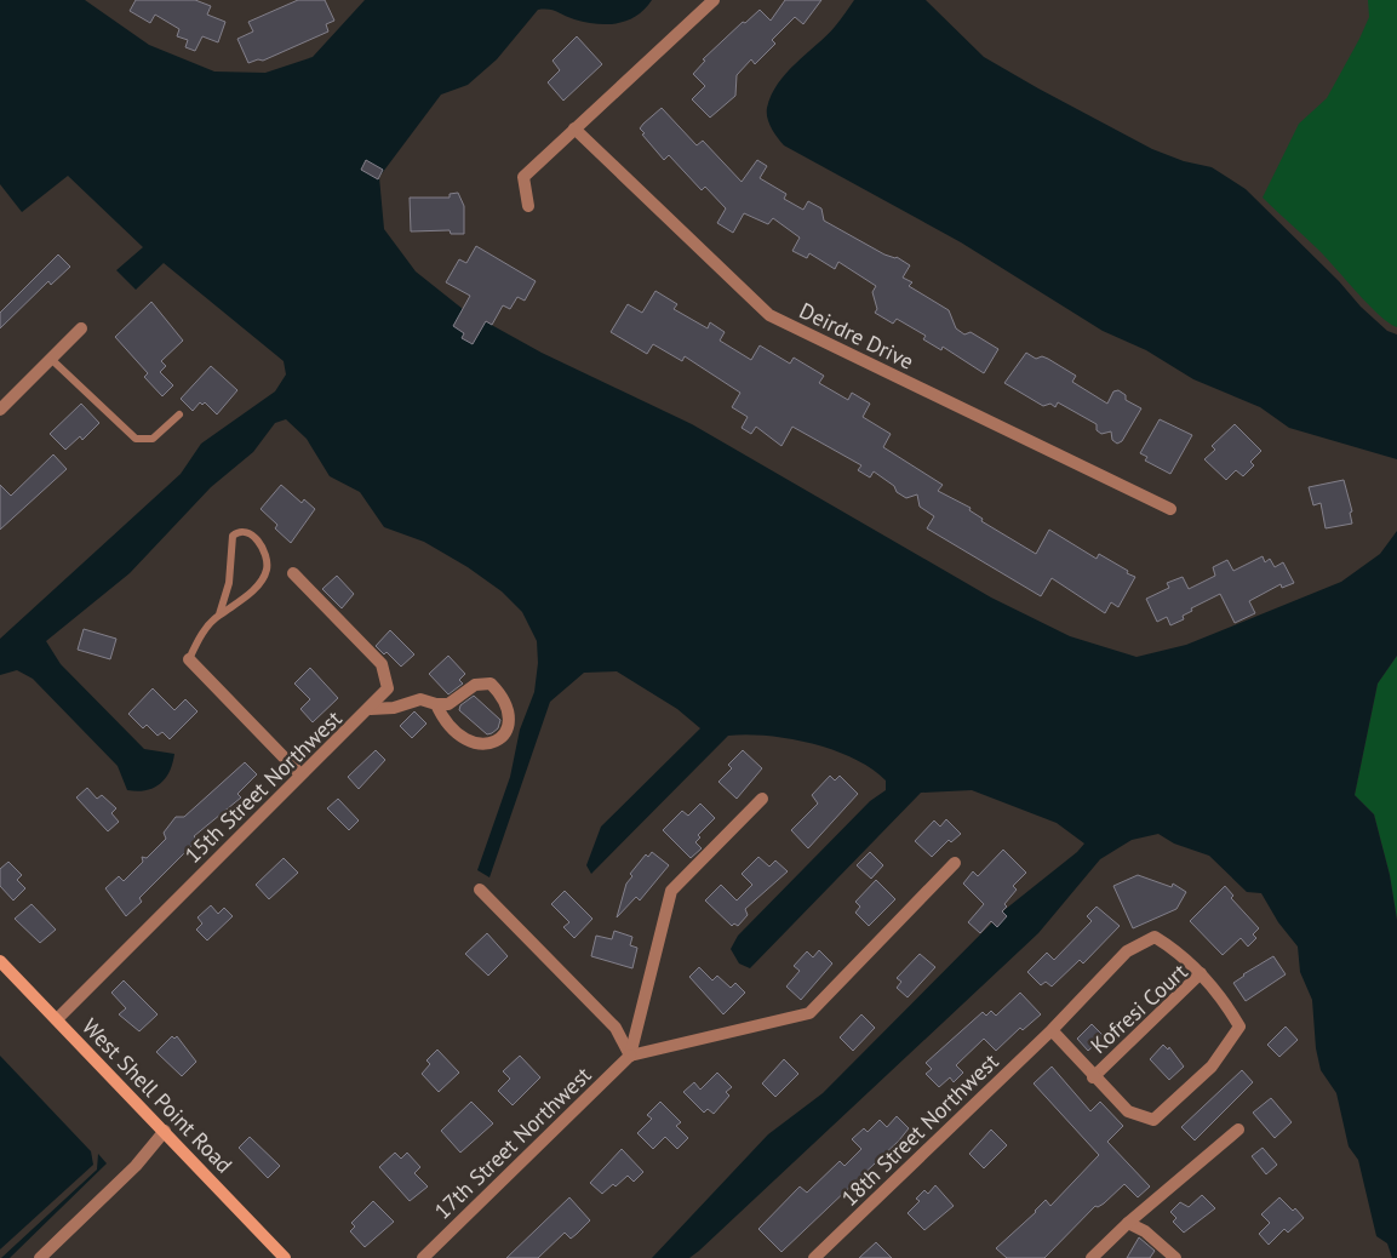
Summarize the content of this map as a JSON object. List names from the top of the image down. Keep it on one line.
{"streets":{"street":["Deirdre Drive","15th Street Northwest","Kofresi Court","West Shell Point Road","18th Street Northwest","17th Street Northwest"]},"crossings":[["15th Street Northwest","West Shell Point Road"],["Kofresi Court","18th Street Northwest"]]}
